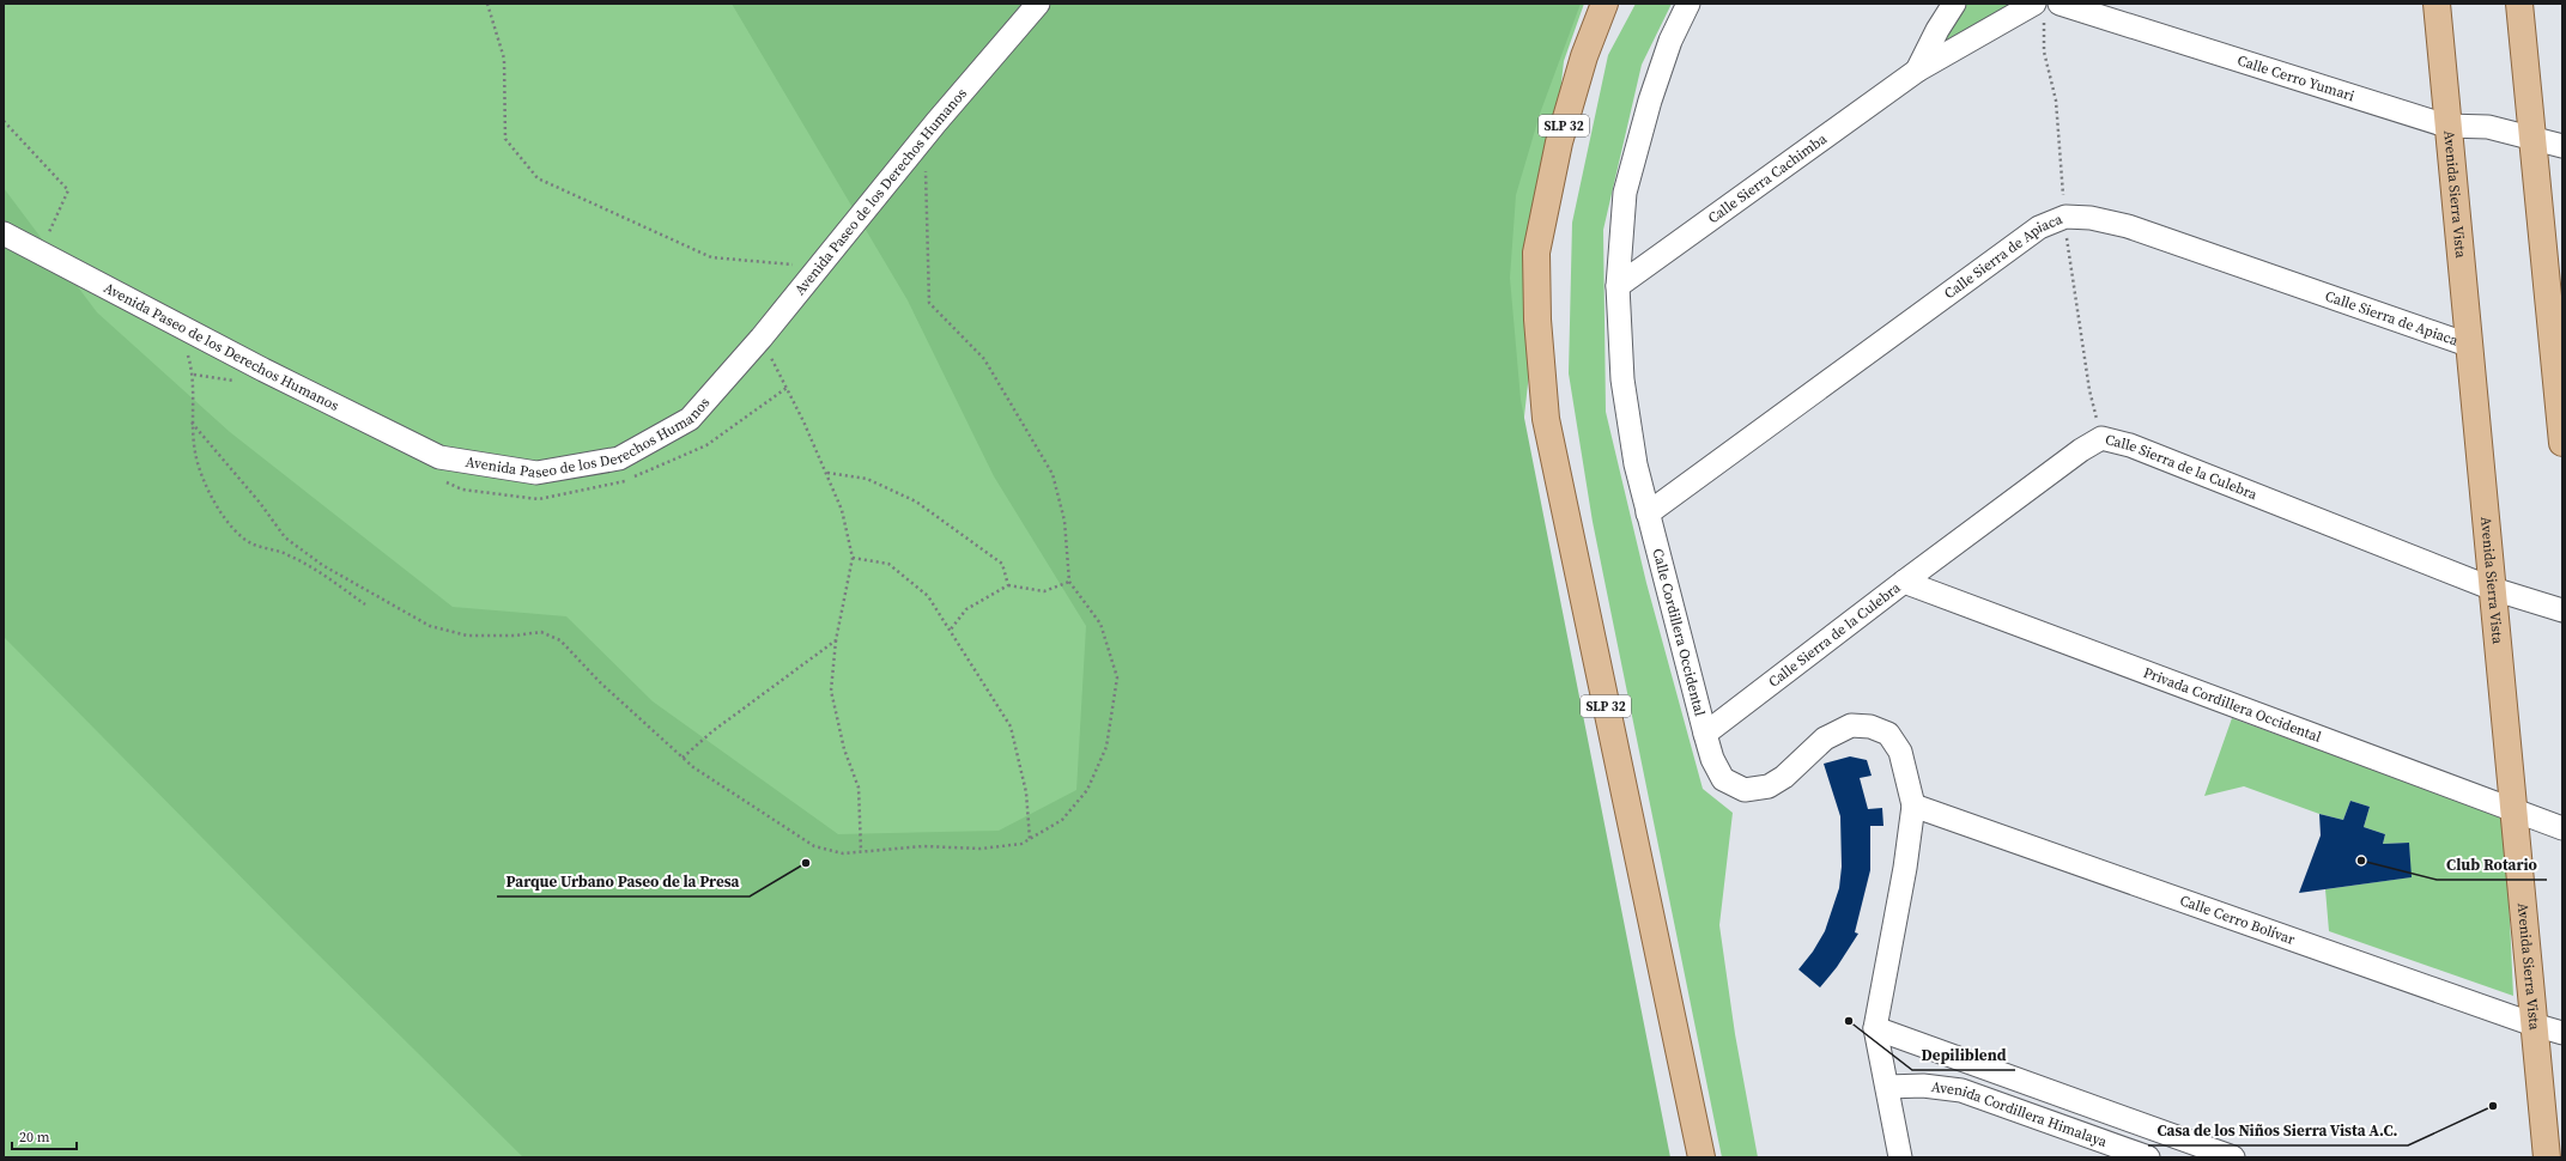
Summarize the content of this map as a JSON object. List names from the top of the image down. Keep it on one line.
{"streets":{"main road":["SLP 32","Avenida Sierra Vista"],"street":["Calle Cerro Yumari","Calle Sierra Cachimba","Avenida Paseo de los Derechos Humanos","Calle Sierra de Apiaca","Calle Sierra de la Culebra","Calle Cordillera Occidental","Privada Cordillera Occidental","Calle Cerro Bolívar","Avenida Cordillera Himalaya"]},"crossings":[["Calle Cerro Yumari","Avenida Sierra Vista"],["Calle Sierra Cachimba","Calle Cordillera Occidental"],["Avenida Sierra Vista","Calle Sierra de Apiaca"],["Avenida Sierra Vista","Calle Sierra de la Culebra"],["Avenida Sierra Vista","Privada Cordillera Occidental"],["Avenida Sierra Vista","Calle Cerro Bolívar"],["Calle Sierra de Apiaca","Calle Cordillera Occidental"],["Calle Sierra de la Culebra","Calle Cordillera Occidental"],["Calle Sierra de la Culebra","Privada Cordillera Occidental"],["Calle Cordillera Occidental","Calle Cerro Bolívar"],["Calle Cordillera Occidental","Avenida Cordillera Himalaya"]],"places":["Club Rotario","Parque Urbano Paseo de la Presa","Depiliblend","Casa de los Niños Sierra Vista A.C."],"scale_bar":"20 m"}
